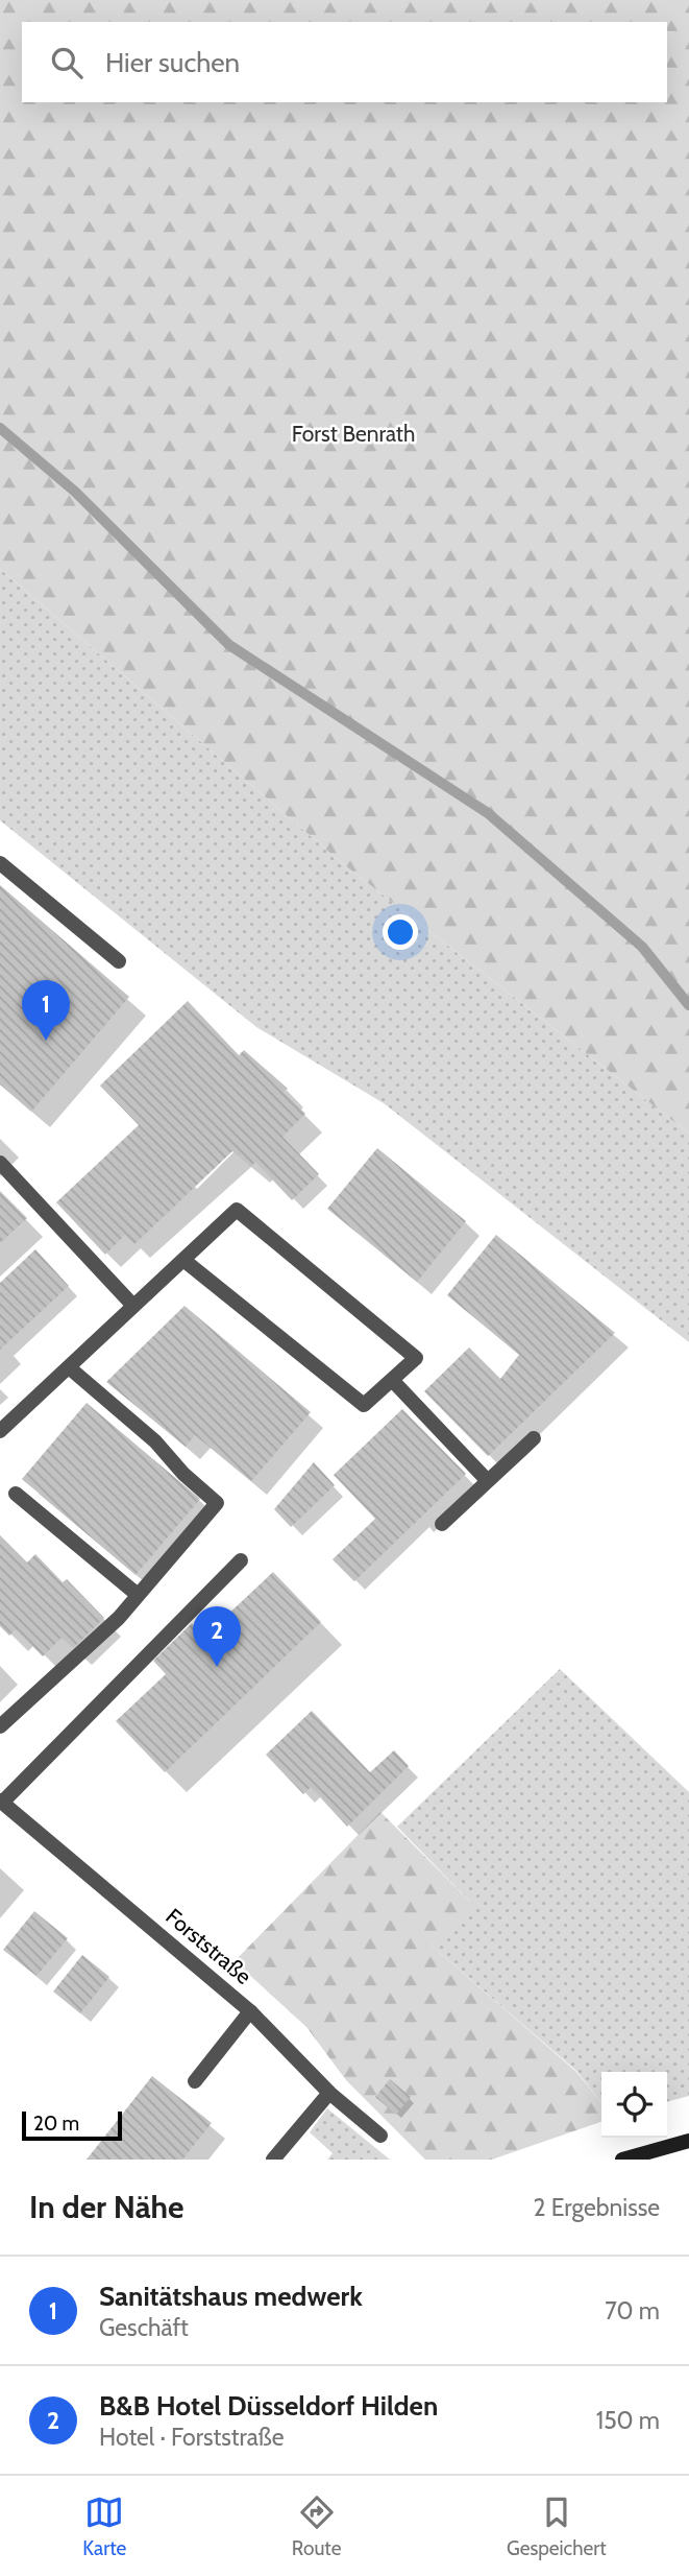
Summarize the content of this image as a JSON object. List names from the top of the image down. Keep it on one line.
{"streets":{"street":["Forststraße"]},"parks":["Forst Benrath"],"scale_bar":"20 m","page":{"search":"Hier suchen","pins":["1","2"],"scale":"20 m","heading":["In der Nähe","2 Ergebnisse"],"list":[{"mark":"1","name":"Sanitätshaus medwerk","note":"Geschäft","value":"70 m"},{"mark":"2","name":"B&B Hotel Düsseldorf Hilden","note":"Hotel · Forststraße","value":"150 m"}],"nav":["Karte","Route","Gespeichert"]}}
